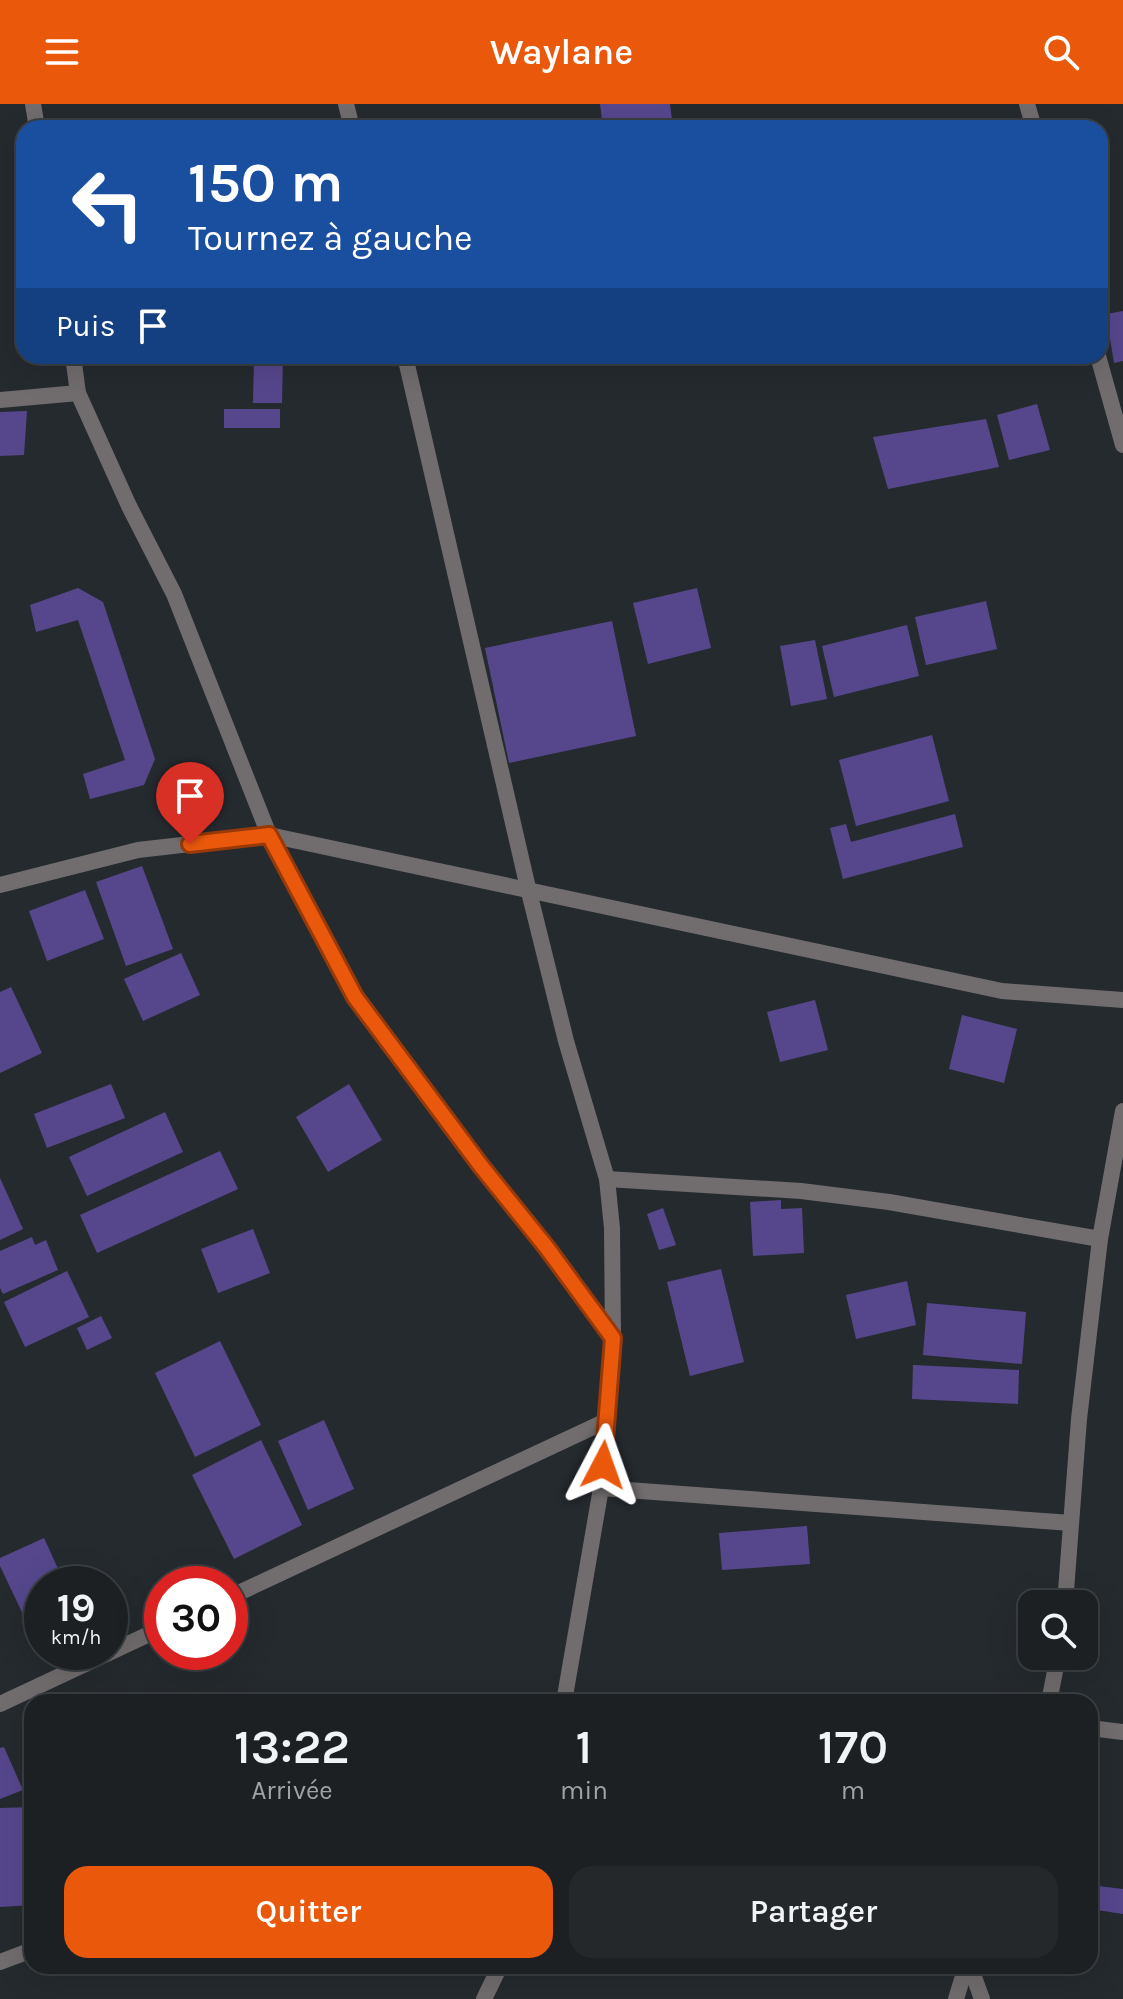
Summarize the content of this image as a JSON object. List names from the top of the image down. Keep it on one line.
{"page":{"header":"Waylane","turn":["150 m","Tournez à gauche"],"then":"Puis","speed":"19 km/h","limit":"30","eta":["13:22","Arrivée","1","min","170","m"],"buttons":["Quitter","Partager"]}}
